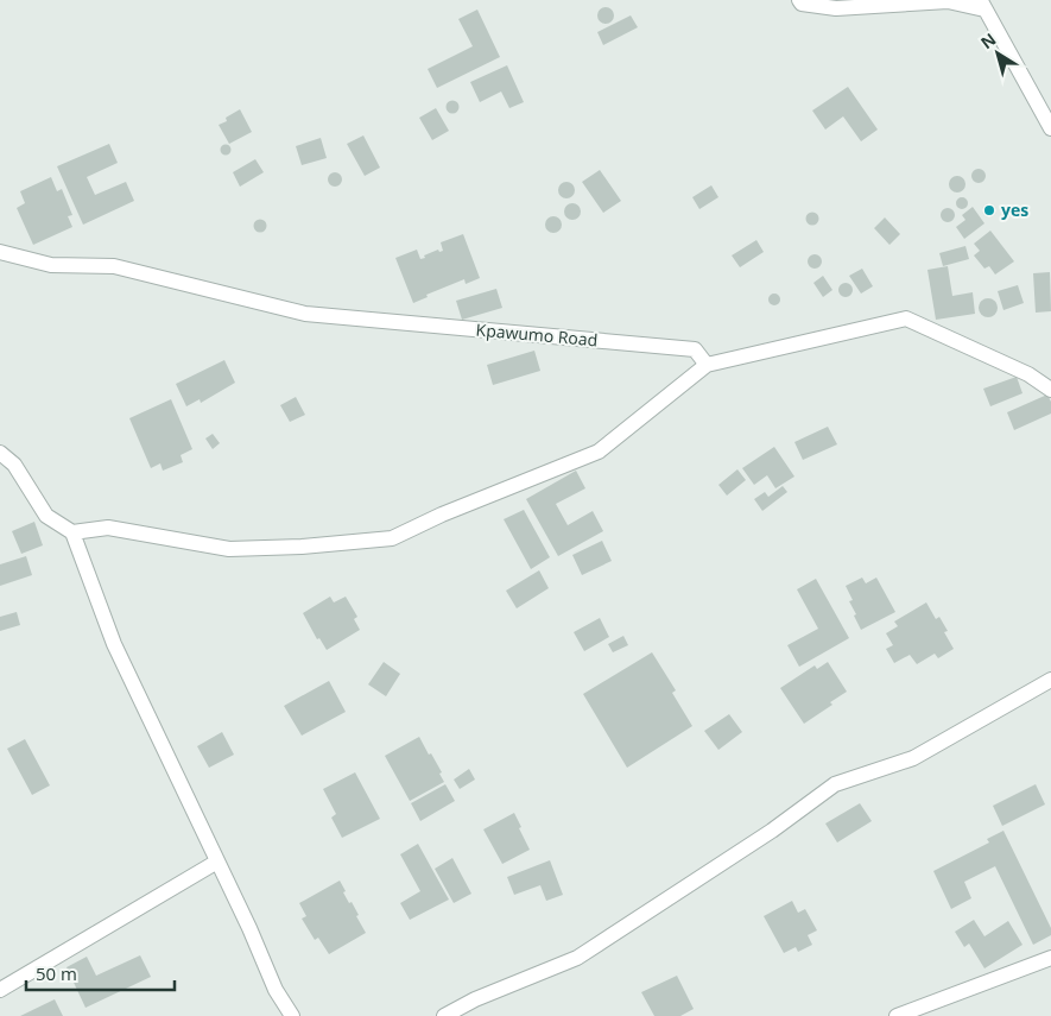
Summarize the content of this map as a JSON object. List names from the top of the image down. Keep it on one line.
{"streets":{"street":["Kpawumo Road"]},"places":["yes"],"scale_bar":"50 m","north":"top left"}
